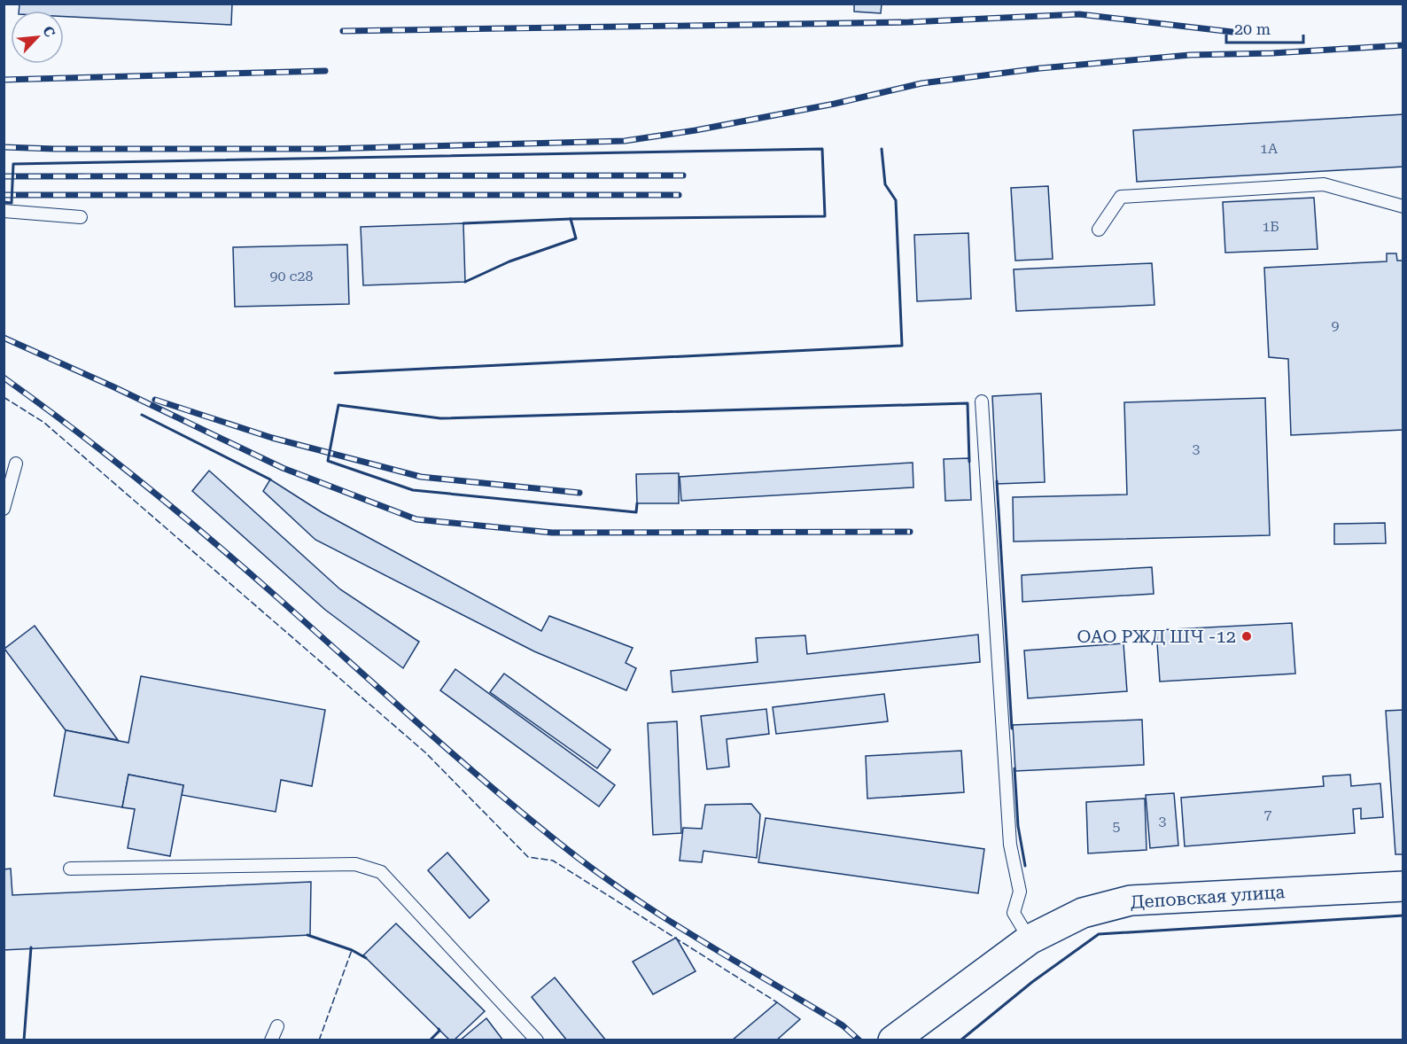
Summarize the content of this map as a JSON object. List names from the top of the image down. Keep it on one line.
{"streets":{"street":["Деповская улица"]},"places":["ОАО РЖД ШЧ -12"],"house_numbers":["1А","1Б","90 с28","9","3","7","3","5"],"scale_bar":"20 m","north":"top right"}
